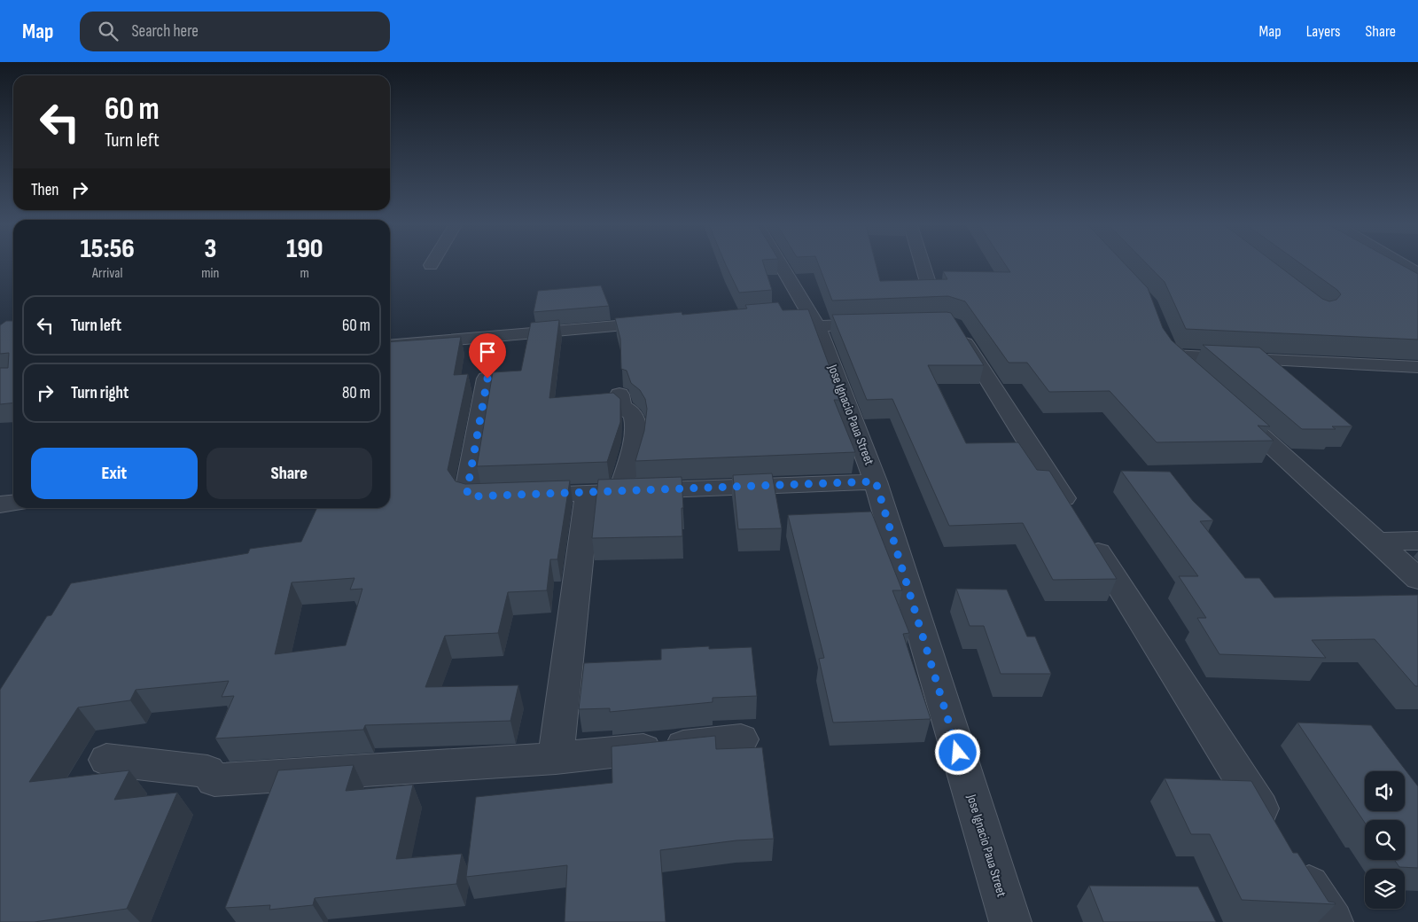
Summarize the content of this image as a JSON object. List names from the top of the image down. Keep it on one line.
{"streets":{"street":["Jose Ignacio Paua Street"]},"page":{"header":"Map","search":"Search here","nav":["Map","Layers","Share"],"turn":["60 m","Turn left"],"then":"Then","eta":["15:56","Arrival","3","min","190","m"],"list":[{"name":"Turn left","value":"60 m"},{"name":"Turn right","value":"80 m"}],"buttons":["Exit","Share"]}}
